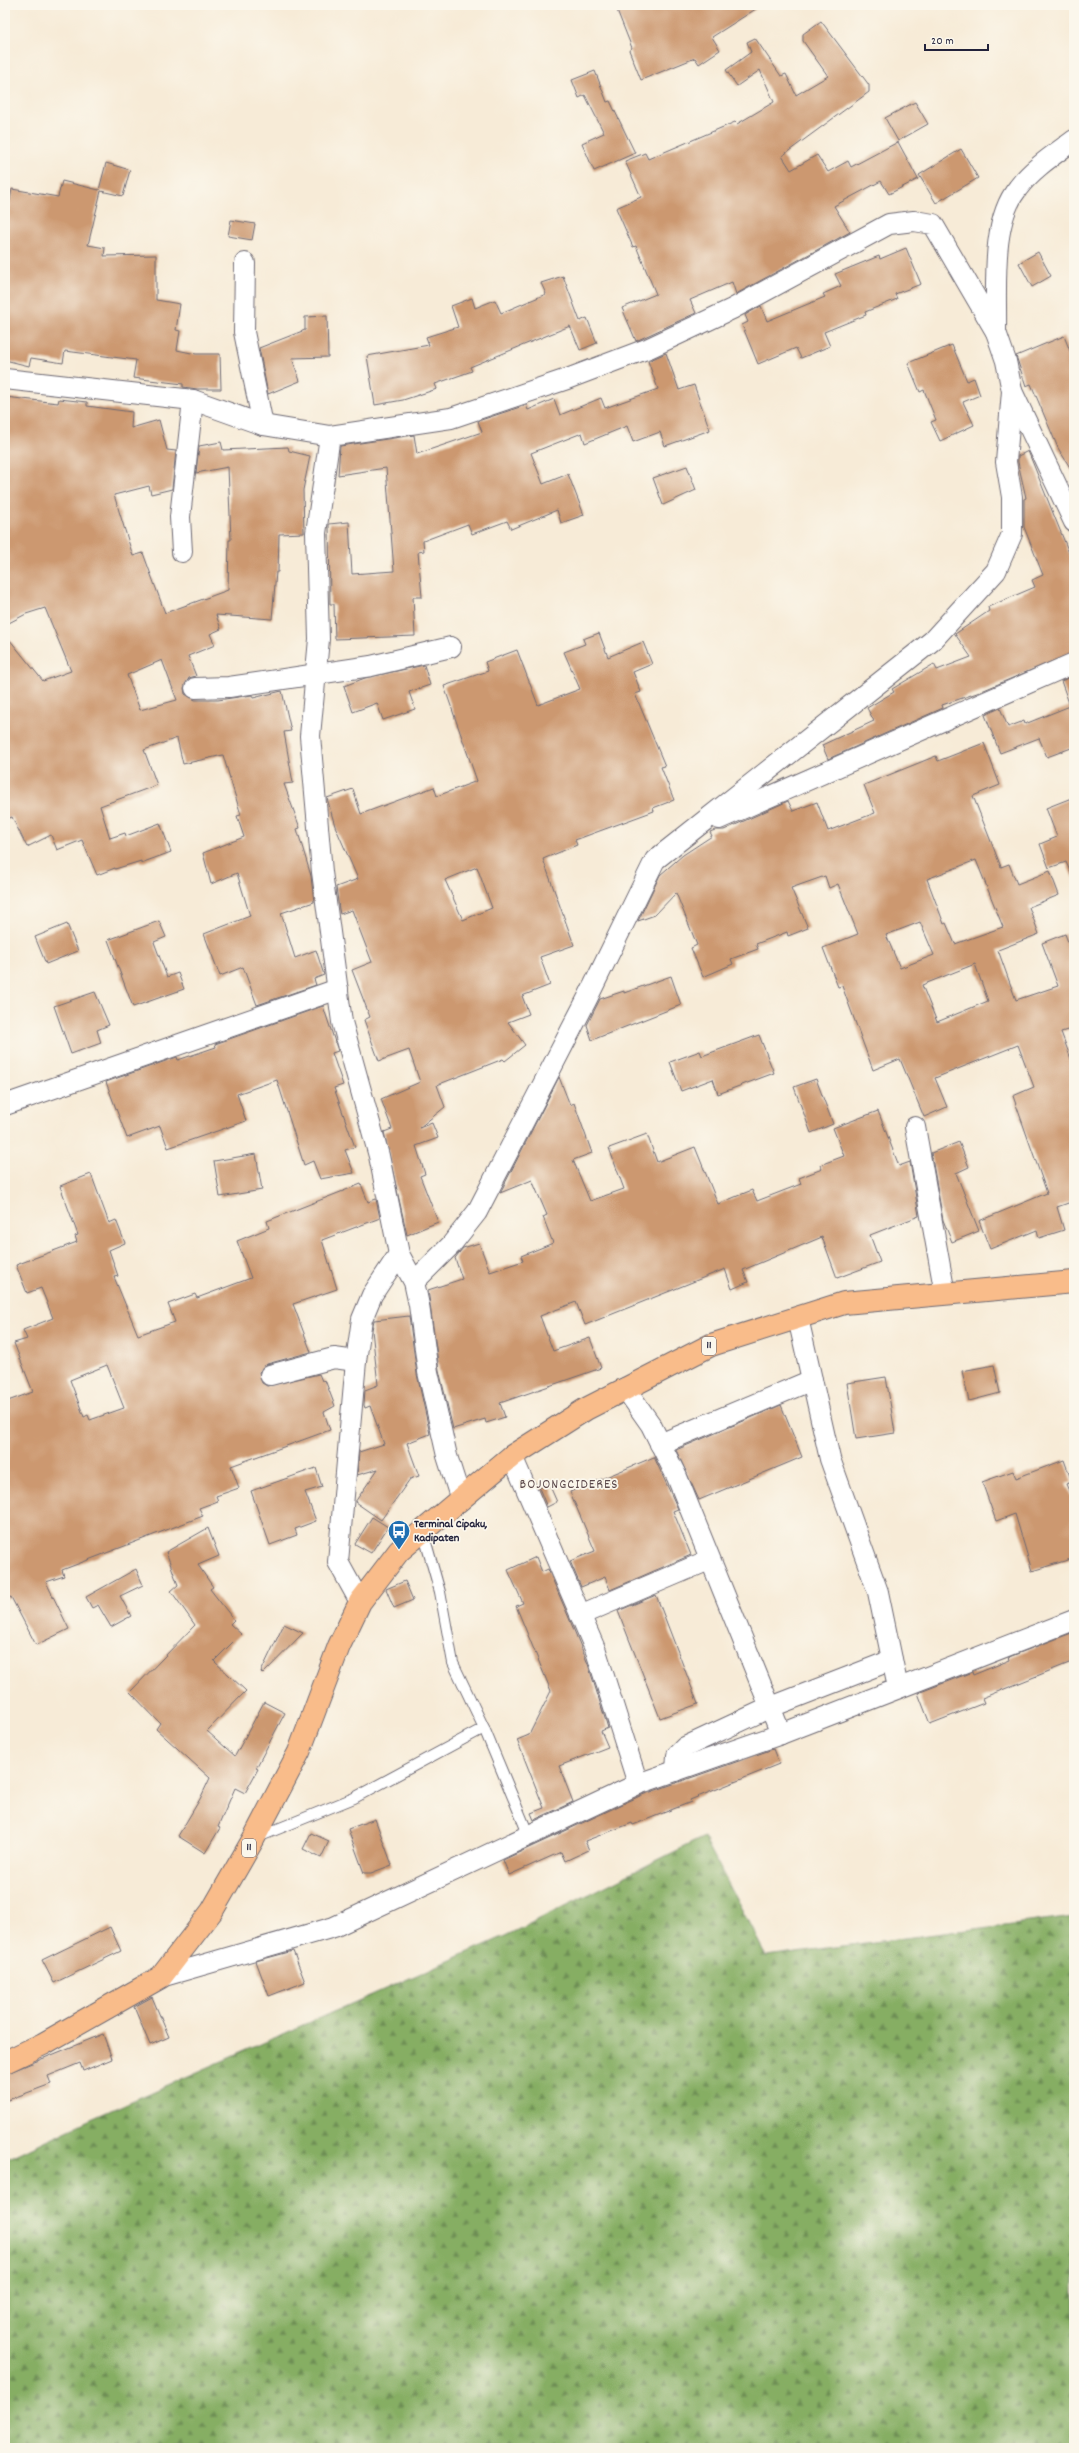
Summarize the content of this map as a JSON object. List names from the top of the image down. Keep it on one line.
{"streets":{"highway":["11"]},"districts":["BOJONGCIDERES"],"places":{"bus stop":["Terminal Cipaku, Kadipaten"]},"scale_bar":"20 m"}
